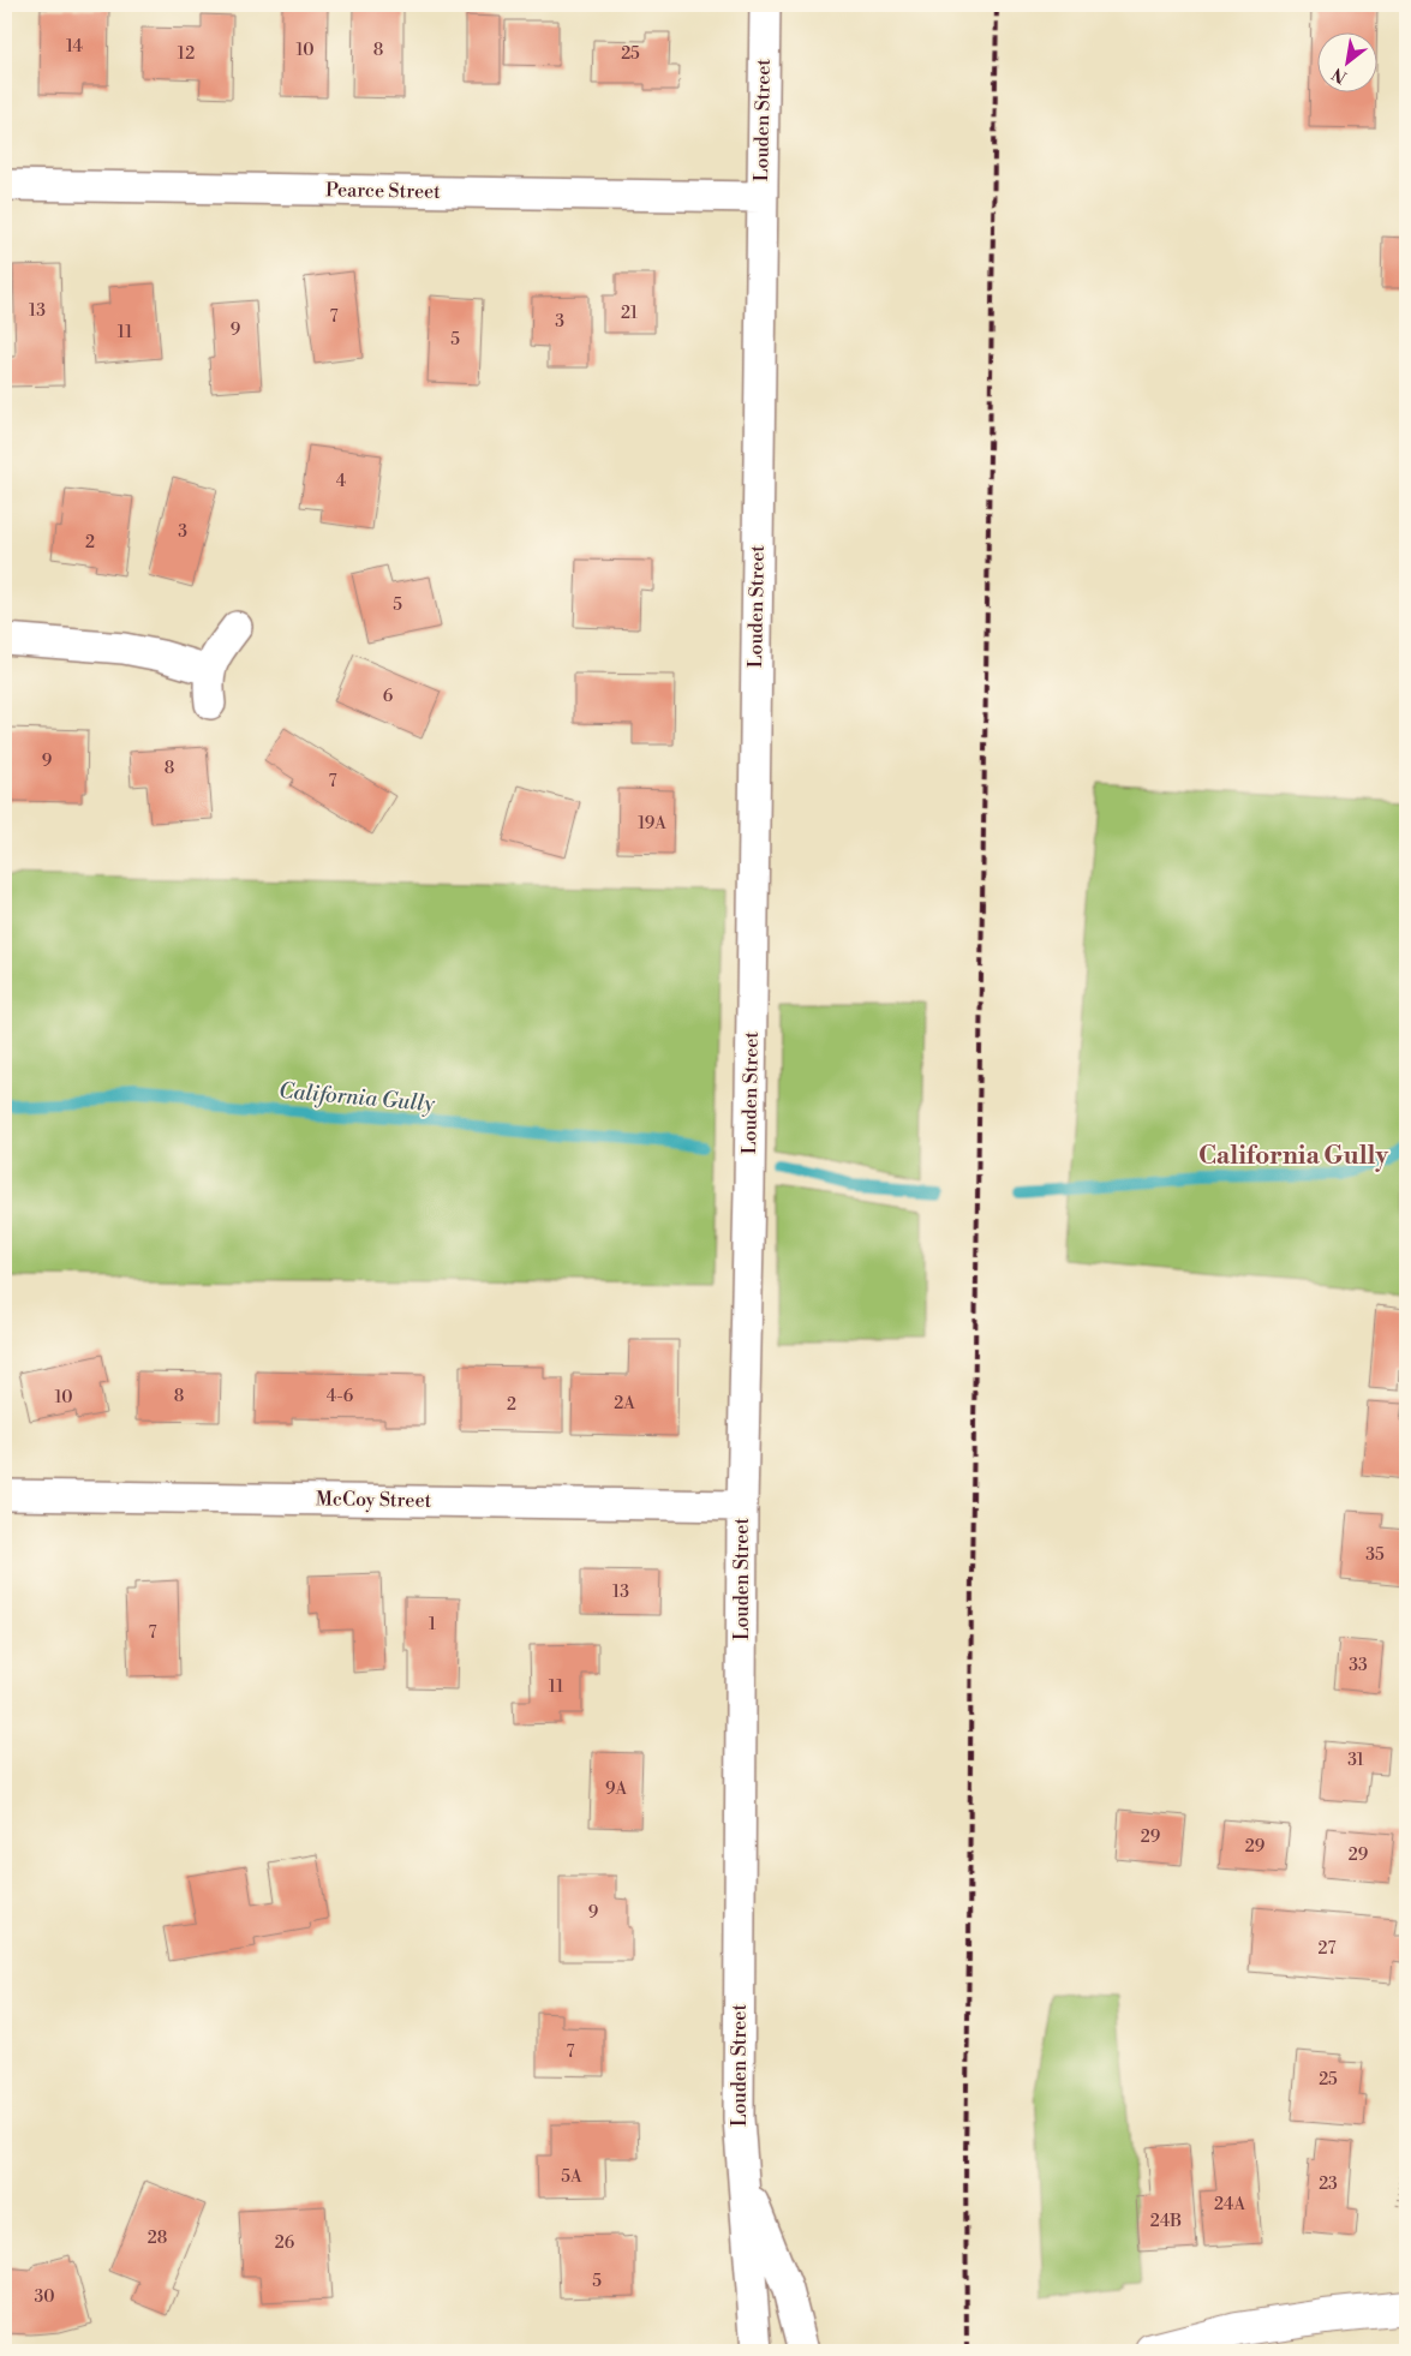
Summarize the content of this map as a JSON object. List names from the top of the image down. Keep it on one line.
{"streets":{"street":["Louden Street","Pearce Street","McCoy Street"]},"crossings":[["Louden Street","Pearce Street"],["Louden Street","McCoy Street"]],"districts":["California Gully"],"water":["California Gully"],"house_numbers":["14","10","8","12","25","13","21","7","3","9","11","5","4","3","2","5","6","9","8","7","19A","8","4-6","10","2A","2","35","13","1","7","33","11","31","9A","29","29","29","9","27","7","25","5A","23","24A","24B","28","26","5","30"],"north":"bottom left"}
